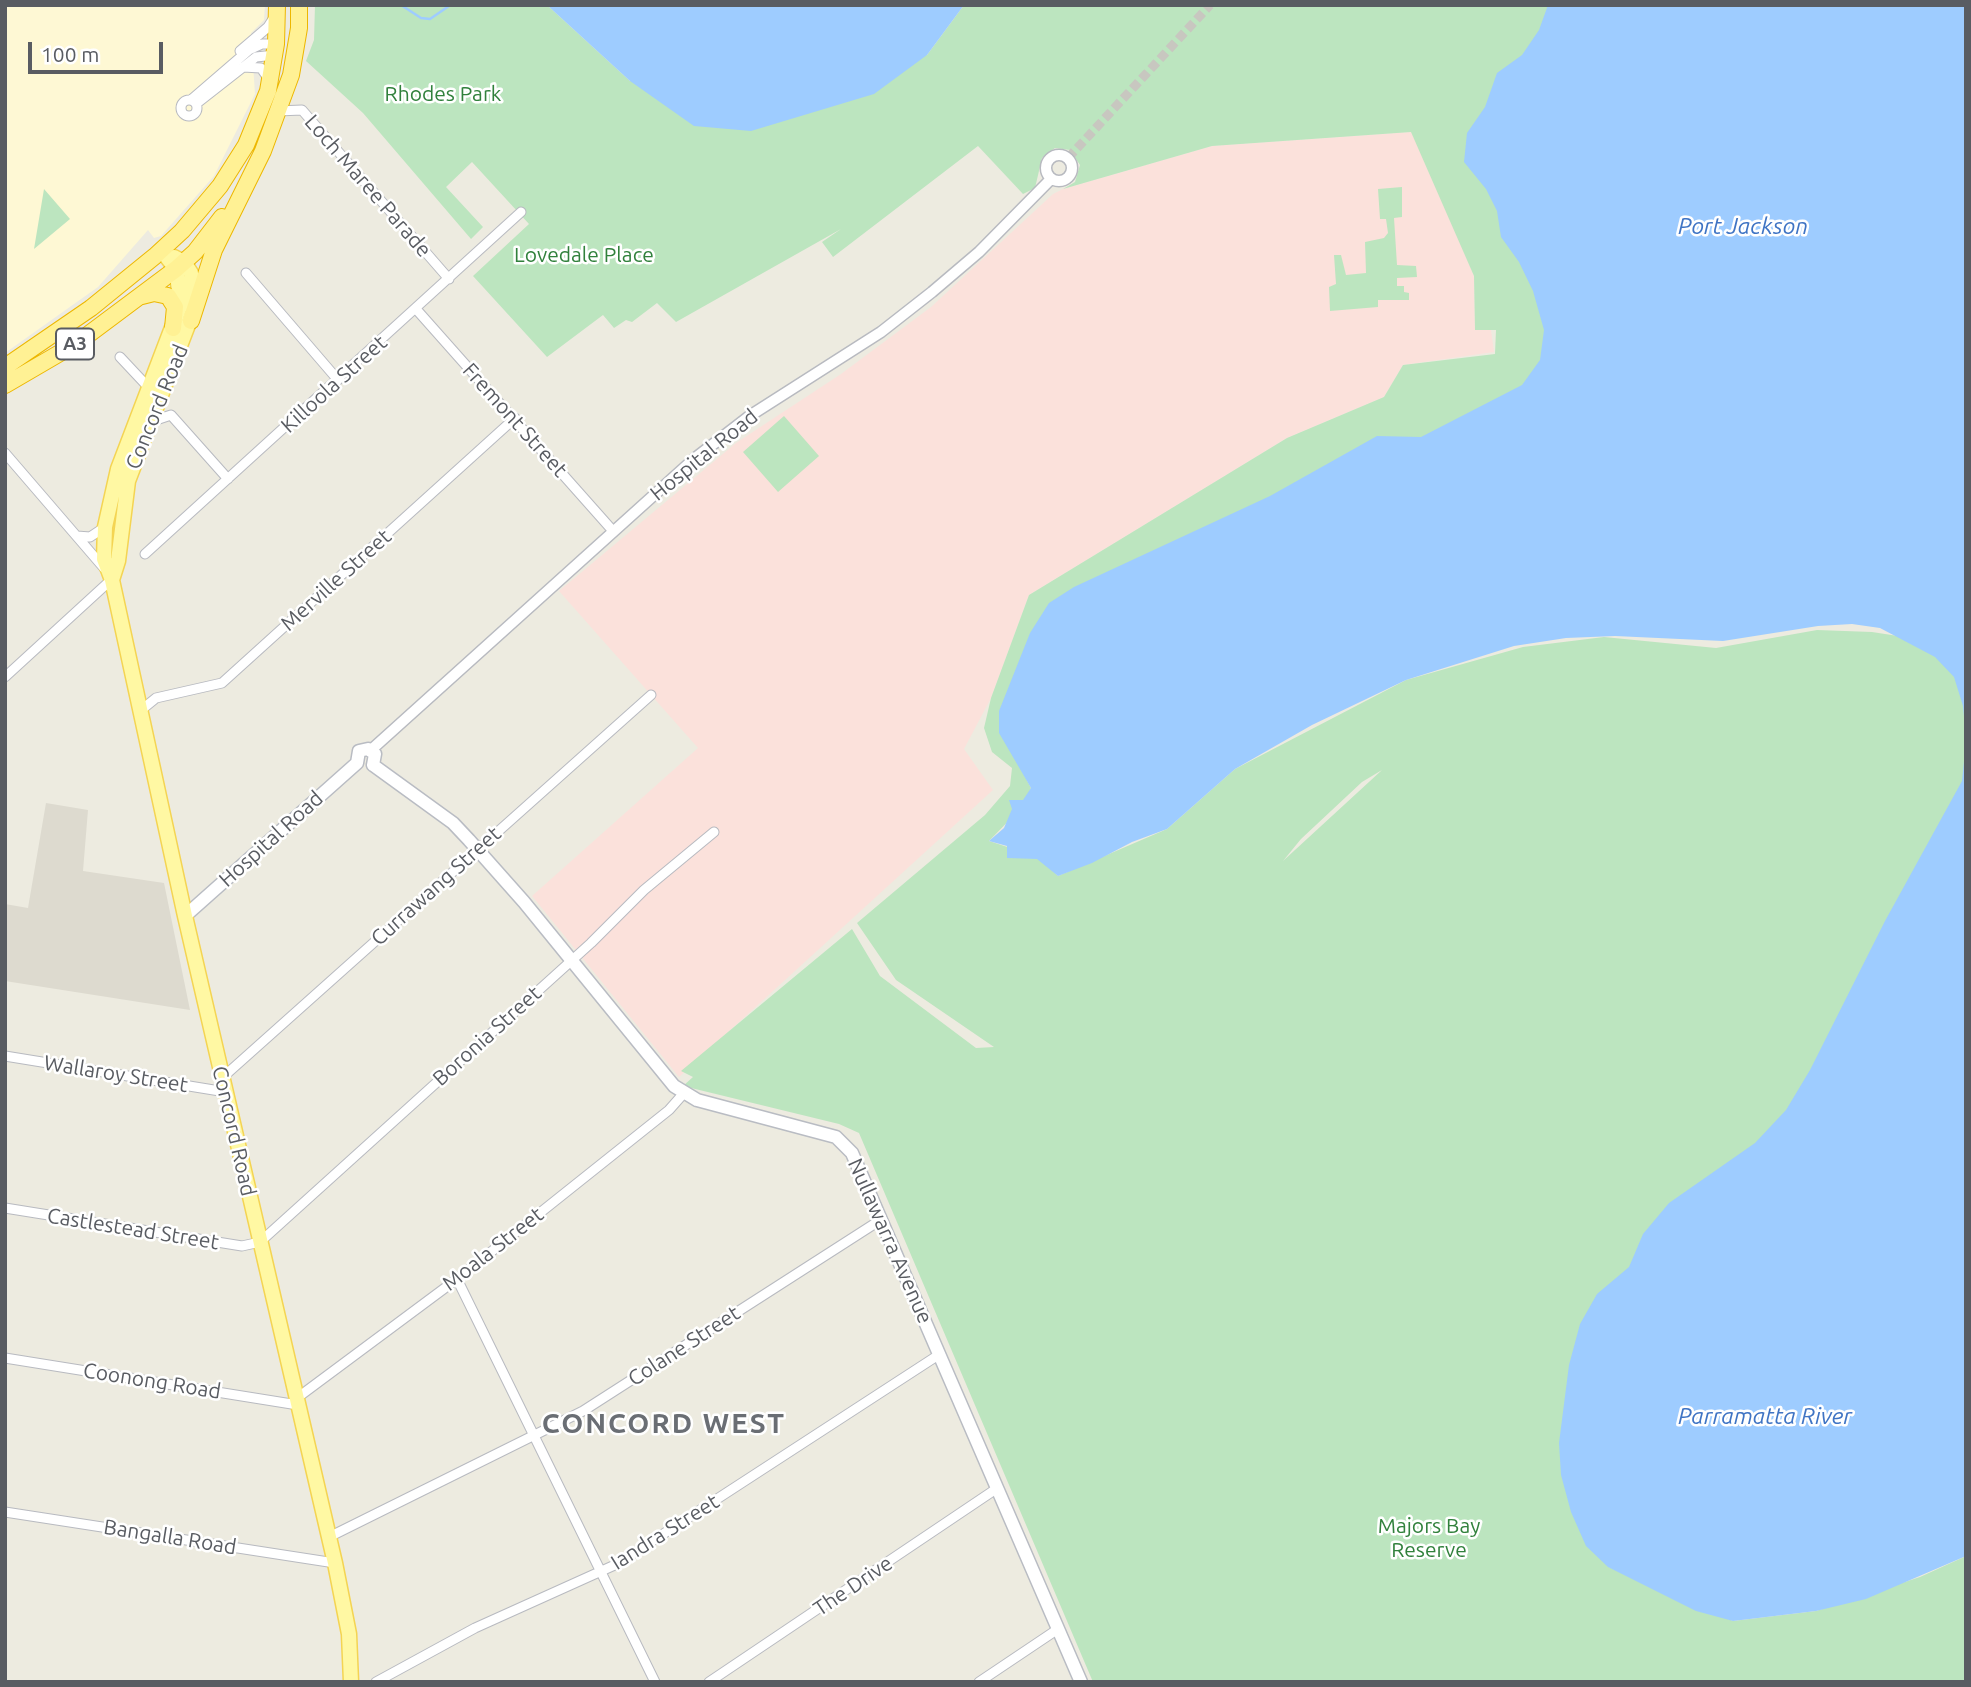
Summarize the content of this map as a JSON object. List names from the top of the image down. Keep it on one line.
{"streets":{"highway":["A3"],"main road":["Concord Road","Hospital Road","Nullawarra Avenue"],"street":["Loch Maree Parade","Killoola Street","Fremont Street","Merville Street","Currawang Street","Boronia Street","Wallaroy Street","Castlestead Street","Moala Street","Colane Street","Coonong Road","Iandra Street","Bangalla Road","The Drive"]},"crossings":[["Loch Maree Parade","A3"],["Loch Maree Parade","Killoola Street"],["A3","Concord Road"],["Killoola Street","Fremont Street"],["Concord Road","Hospital Road"],["Concord Road","Merville Street"],["Concord Road","Currawang Street"],["Concord Road","Boronia Street"],["Concord Road","Wallaroy Street"],["Concord Road","Castlestead Street"],["Concord Road","Moala Street"],["Concord Road","Colane Street"],["Concord Road","Coonong Road"],["Concord Road","Bangalla Road"],["Fremont Street","Hospital Road"],["Fremont Street","Merville Street"],["Hospital Road","Nullawarra Avenue"],["Currawang Street","Wallaroy Street"],["Currawang Street","Nullawarra Avenue"],["Boronia Street","Castlestead Street"],["Boronia Street","Nullawarra Avenue"],["Nullawarra Avenue","Moala Street"],["Nullawarra Avenue","Colane Street"],["Nullawarra Avenue","Iandra Street"],["Nullawarra Avenue","The Drive"],["Moala Street","Coonong Road"]],"districts":["CONCORD WEST"],"water":["Port Jackson","Parramatta River"],"parks":["Rhodes Park","Lovedale Place","Majors Bay Reserve"],"scale_bar":"100 m"}
